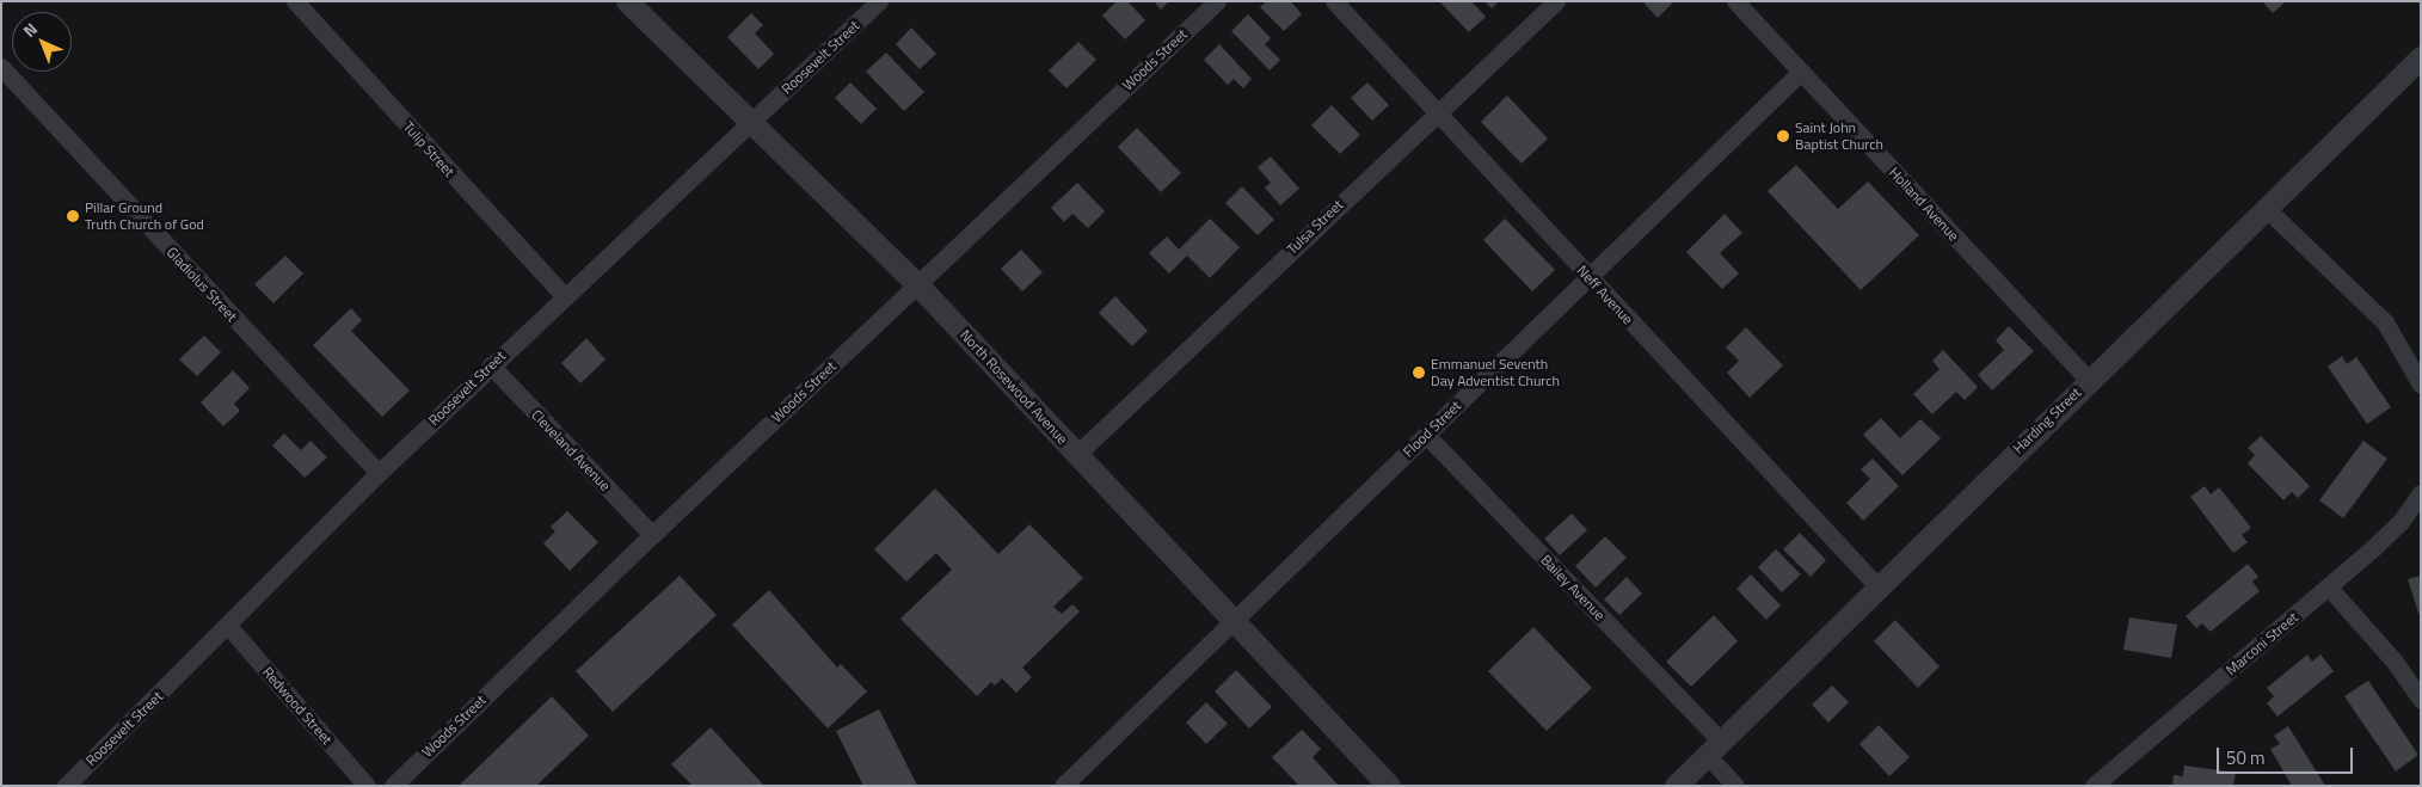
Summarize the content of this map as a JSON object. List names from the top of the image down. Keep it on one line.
{"streets":{"street":["Roosevelt Street","Woods Street","Tulip Street","Holland Avenue","Tulsa Street","Gladiolus Street","Neff Avenue","North Rosewood Avenue","Harding Street","Flood Street","Cleveland Avenue","Bailey Avenue","Marconi Street","Redwood Street"]},"crossings":[["Roosevelt Street","Tulip Street"],["Roosevelt Street","Gladiolus Street"],["Roosevelt Street","North Rosewood Avenue"],["Roosevelt Street","Cleveland Avenue"],["Roosevelt Street","Redwood Street"],["Woods Street","North Rosewood Avenue"],["Woods Street","Cleveland Avenue"],["Holland Avenue","Harding Street"],["Holland Avenue","Flood Street"],["Tulsa Street","Neff Avenue"],["Tulsa Street","North Rosewood Avenue"],["Neff Avenue","Harding Street"],["Neff Avenue","Flood Street"],["North Rosewood Avenue","Flood Street"],["Harding Street","Bailey Avenue"],["Flood Street","Bailey Avenue"]],"places":["Saint John Baptist Church","Pillar Ground Truth Church of God","Emmanuel Seventh Day Adventist Church"],"scale_bar":"50 m","north":"top left"}
